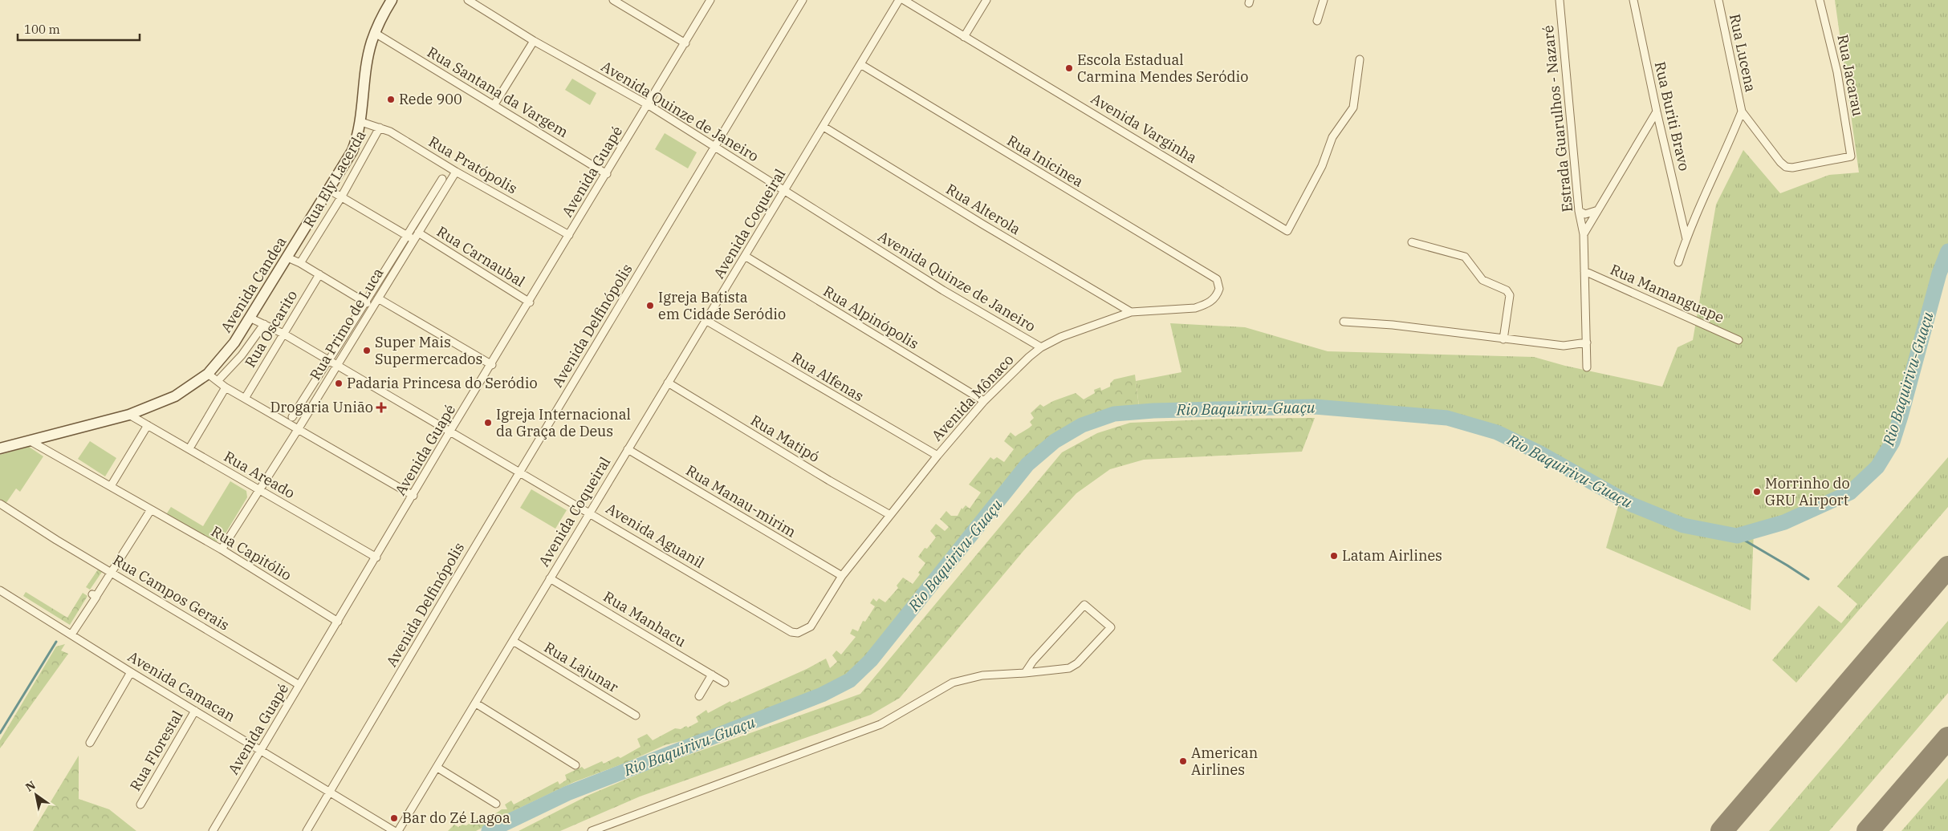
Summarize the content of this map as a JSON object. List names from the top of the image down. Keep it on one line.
{"streets":{"main road":["Avenida Candea"],"street":["Rua Lucena","Rua Jacarau","Rua Santana da Vargem","Avenida Quinze de Janeiro","Rua Buriti Bravo","Estrada Guarulhos - Nazaré","Avenida Varginha","Rua Inicinea","Rua Pratópolis","Avenida Guapé","Rua Ely Lacerda","Rua Alterola","Avenida Coqueiral","Rua Carnaubal","Rua Mamanguape","Rua Alpinópolis","Rua Primo de Luca","Avenida Delfinópolis","Rua Oscarito","Rua Alfenas","Avenida Mônaco","Rua Matipó","Rua Areado","Rua Manau-mirim","Avenida Aguanil","Rua Capitólio","Rua Campos Gerais","Rua Manhacu","Rua Lajunar","Avenida Camacan","Rua Florestal"]},"crossings":[["Rua Lucena","Rua Jacarau"],["Rua Lucena","Rua Buriti Bravo"],["Rua Santana da Vargem","Avenida Guapé"],["Rua Santana da Vargem","Avenida Candea"],["Avenida Quinze de Janeiro","Avenida Guapé"],["Avenida Quinze de Janeiro","Avenida Coqueiral"],["Avenida Quinze de Janeiro","Avenida Delfinópolis"],["Avenida Quinze de Janeiro","Avenida Mônaco"],["Estrada Guarulhos - Nazaré","Rua Mamanguape"],["Rua Inicinea","Avenida Coqueiral"],["Rua Inicinea","Avenida Mônaco"],["Rua Pratópolis","Avenida Guapé"],["Rua Pratópolis","Rua Ely Lacerda"],["Rua Pratópolis","Avenida Candea"],["Rua Pratópolis","Rua Primo de Luca"],["Avenida Guapé","Rua Carnaubal"],["Avenida Guapé","Rua Areado"],["Avenida Guapé","Avenida Aguanil"],["Avenida Guapé","Rua Capitólio"],["Avenida Guapé","Rua Campos Gerais"],["Avenida Guapé","Avenida Camacan"],["Rua Ely Lacerda","Rua Carnaubal"],["Rua Alterola","Avenida Coqueiral"],["Rua Alterola","Avenida Mônaco"],["Avenida Coqueiral","Rua Alpinópolis"],["Avenida Coqueiral","Rua Alfenas"],["Avenida Coqueiral","Rua Matipó"],["Avenida Coqueiral","Rua Manau-mirim"],["Avenida Coqueiral","Avenida Aguanil"],["Avenida Coqueiral","Rua Manhacu"],["Avenida Coqueiral","Rua Lajunar"],["Rua Carnaubal","Avenida Candea"],["Rua Carnaubal","Rua Primo de Luca"],["Avenida Candea","Rua Areado"],["Avenida Candea","Avenida Aguanil"],["Avenida Candea","Rua Capitólio"],["Rua Alpinópolis","Avenida Mônaco"],["Rua Primo de Luca","Rua Areado"],["Rua Primo de Luca","Avenida Aguanil"],["Rua Primo de Luca","Rua Capitólio"],["Avenida Delfinópolis","Avenida Aguanil"],["Avenida Delfinópolis","Avenida Camacan"],["Rua Oscarito","Avenida Aguanil"],["Rua Alfenas","Avenida Mônaco"],["Avenida Mônaco","Rua Matipó"],["Avenida Mônaco","Rua Manau-mirim"],["Avenida Mônaco","Avenida Aguanil"],["Avenida Camacan","Rua Florestal"]],"water":["Rio Baquirivu-Guaçu"],"places":{"other":["Escola Estadual Carmina Mendes Seródio","Rede 900","Igreja Batista em Cidade Seródio","Super Mais Supermercados","Padaria Princesa do Seródio","Igreja Internacional da Graça de Deus","Morrinho do GRU Airport","Latam Airlines","American Airlines","Bar do Zé Lagoa"],"health":["Drogaria União"]},"scale_bar":"100 m","north":"top left"}
